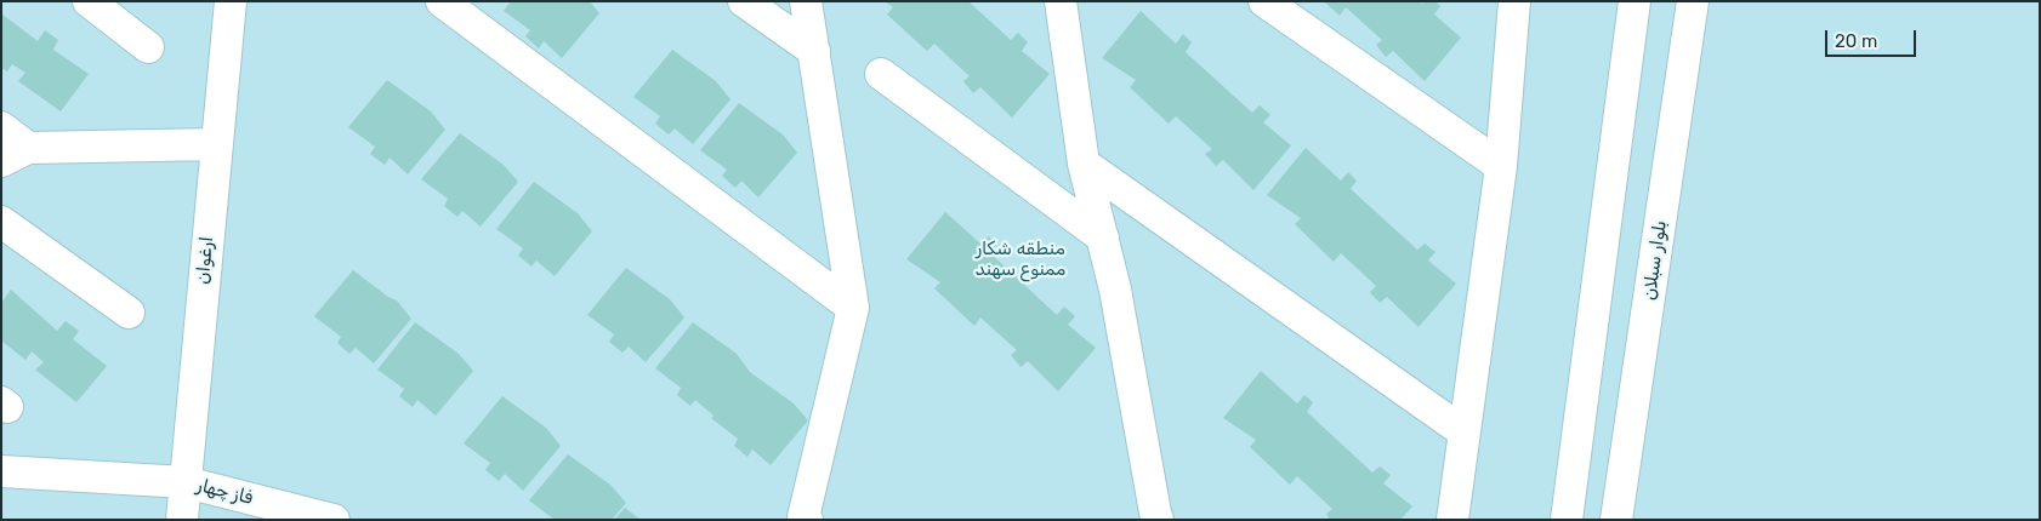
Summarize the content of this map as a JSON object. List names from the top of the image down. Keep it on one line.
{"streets":{"street":["ارغوان","بلوار سبلان","فاز چهار"]},"crossings":[["ارغوان","فاز چهار"]],"parks":["منطقه شکار ممنوع سهند"],"scale_bar":"20 m"}
